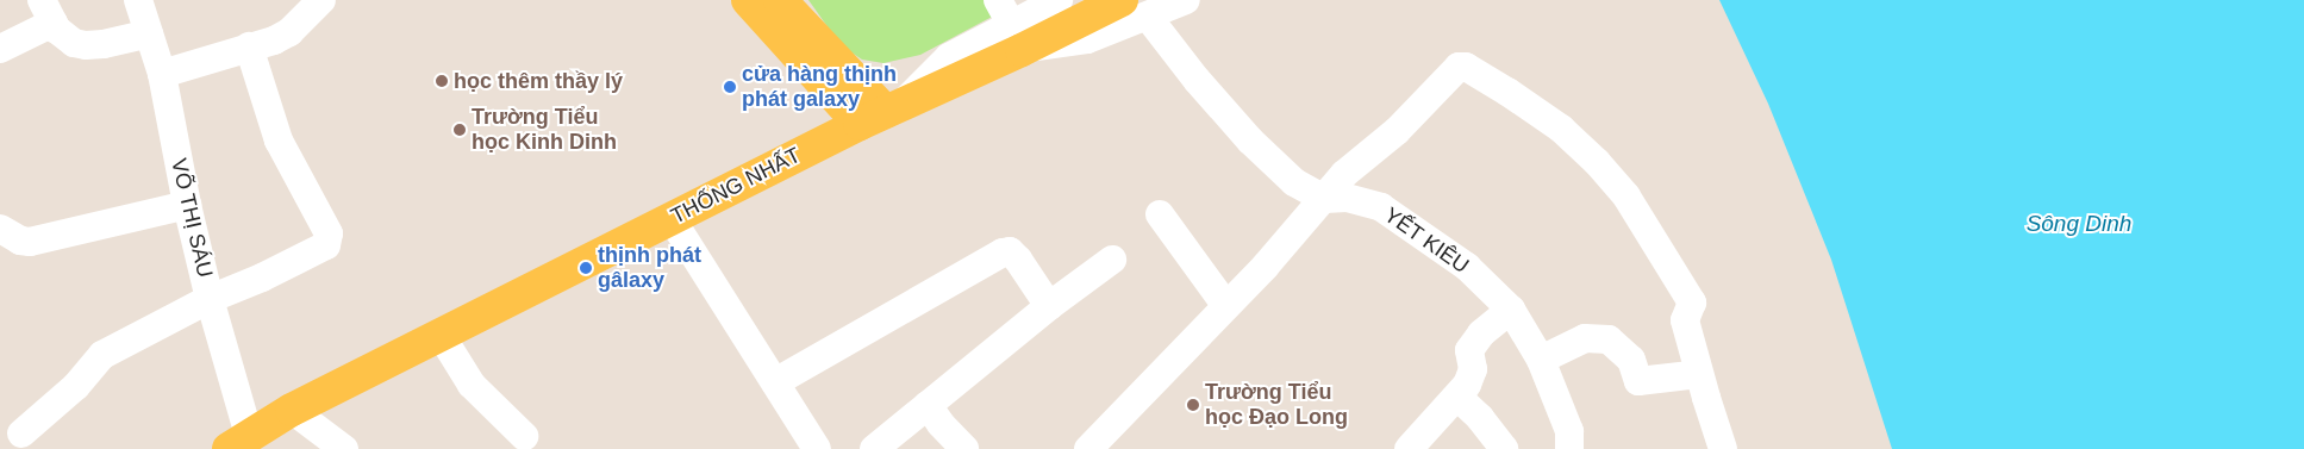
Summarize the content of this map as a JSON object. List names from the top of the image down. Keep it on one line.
{"streets":{"main road":["THỐNG NHẤT"],"street":["VÕ THỊ SÁU","YẾT KIÊU"]},"crossings":[["THỐNG NHẤT","VÕ THỊ SÁU"],["THỐNG NHẤT","YẾT KIÊU"]],"water":["Sông Dinh"],"places":["học thêm thầy lý","cửa hàng thịnh phát galaxy","Trường Tiểu học Kinh Dinh","thịnh phát gâlaxy","Trường Tiểu học Đạo Long"]}
